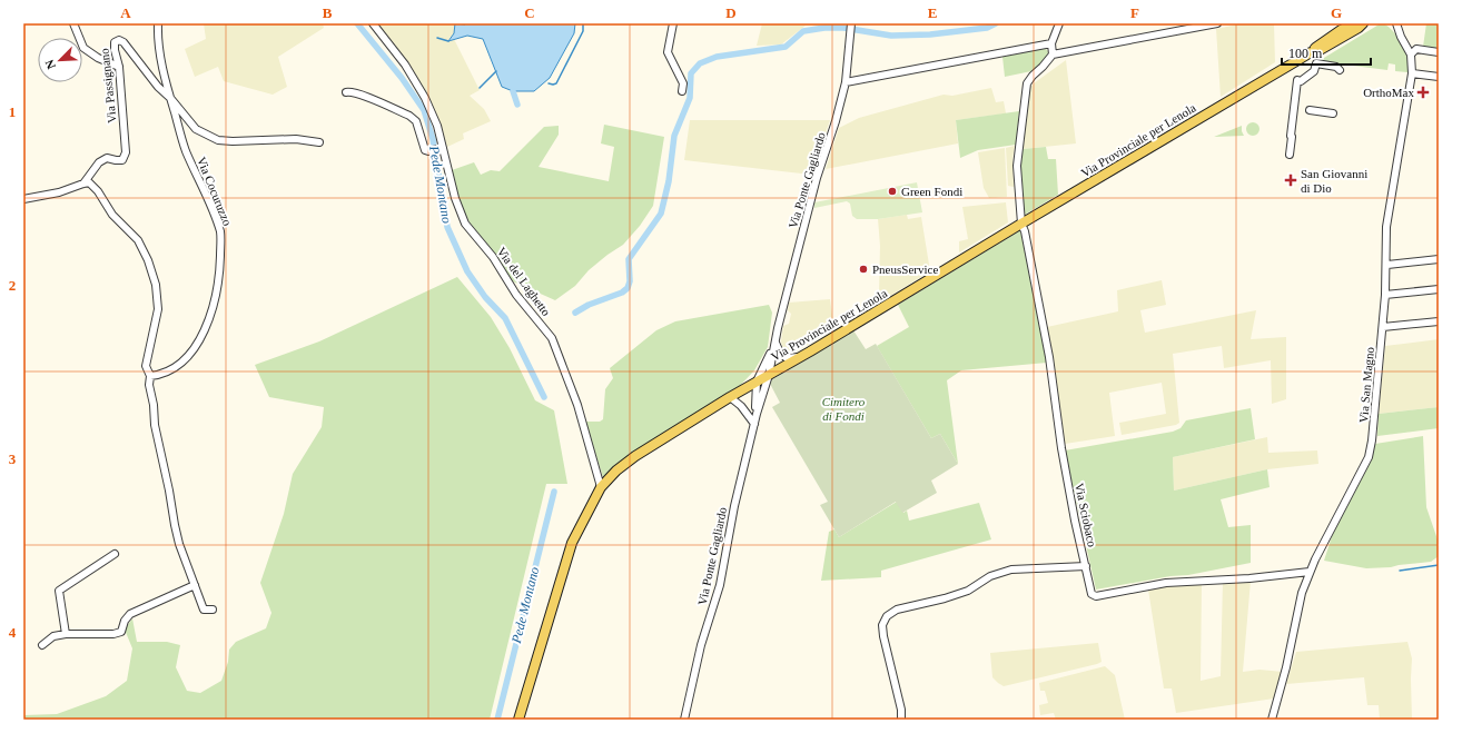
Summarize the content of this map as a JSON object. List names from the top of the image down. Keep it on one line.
{"streets":{"main road":["Via Provinciale per Lenola"],"street":["Via Passignano","Via Ponte Gagliardo","Via Cocuruzzo","Via del Laghetto","Via San Magno","Via Sciobaco"]},"crossings":[["Via Passignano","Via Cocuruzzo"],["Via Provinciale per Lenola","Via Ponte Gagliardo"],["Via Provinciale per Lenola","Via del Laghetto"],["Via Provinciale per Lenola","Via Sciobaco"],["Via San Magno","Via Sciobaco"]],"water":["Pede Montano"],"parks":["Cimitero di Fondi"],"places":{"health":["OrthoMax","San Giovanni di Dio"],"other":["Green Fondi","PneusService"]},"scale_bar":"100 m","north":"bottom left","grid":{"columns":["A","B","C","D","E","F","G"],"rows":["1","2","3","4"]}}
